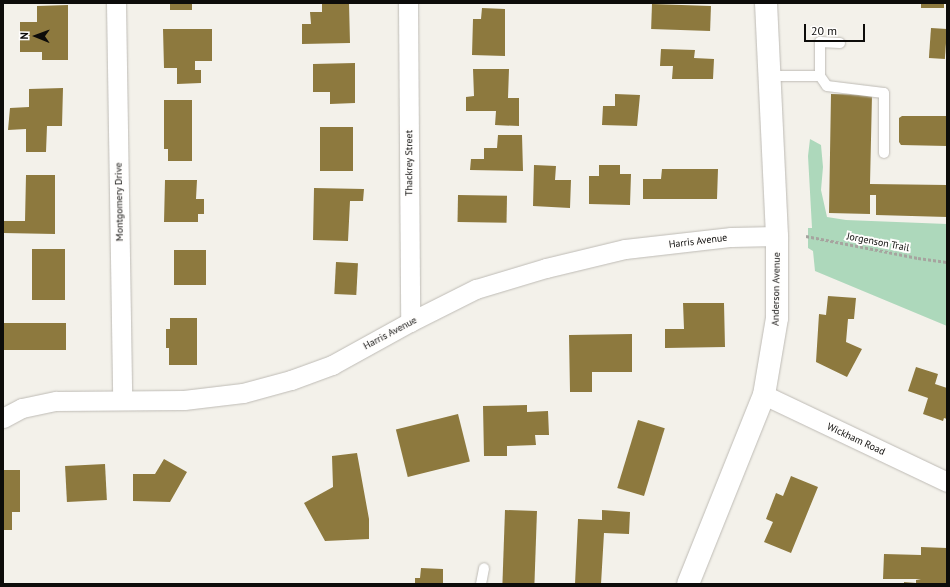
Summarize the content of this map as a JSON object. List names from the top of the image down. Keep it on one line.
{"streets":{"main road":["Anderson Avenue"],"street":["Thackrey Street","Montgomery Drive","Harris Avenue","Wickham Road"],"path":["Jorgenson Trail"]},"crossings":[["Thackrey Street","Harris Avenue"],["Montgomery Drive","Harris Avenue"],["Harris Avenue","Anderson Avenue"],["Anderson Avenue","Wickham Road"]],"scale_bar":"20 m","north":"left"}
